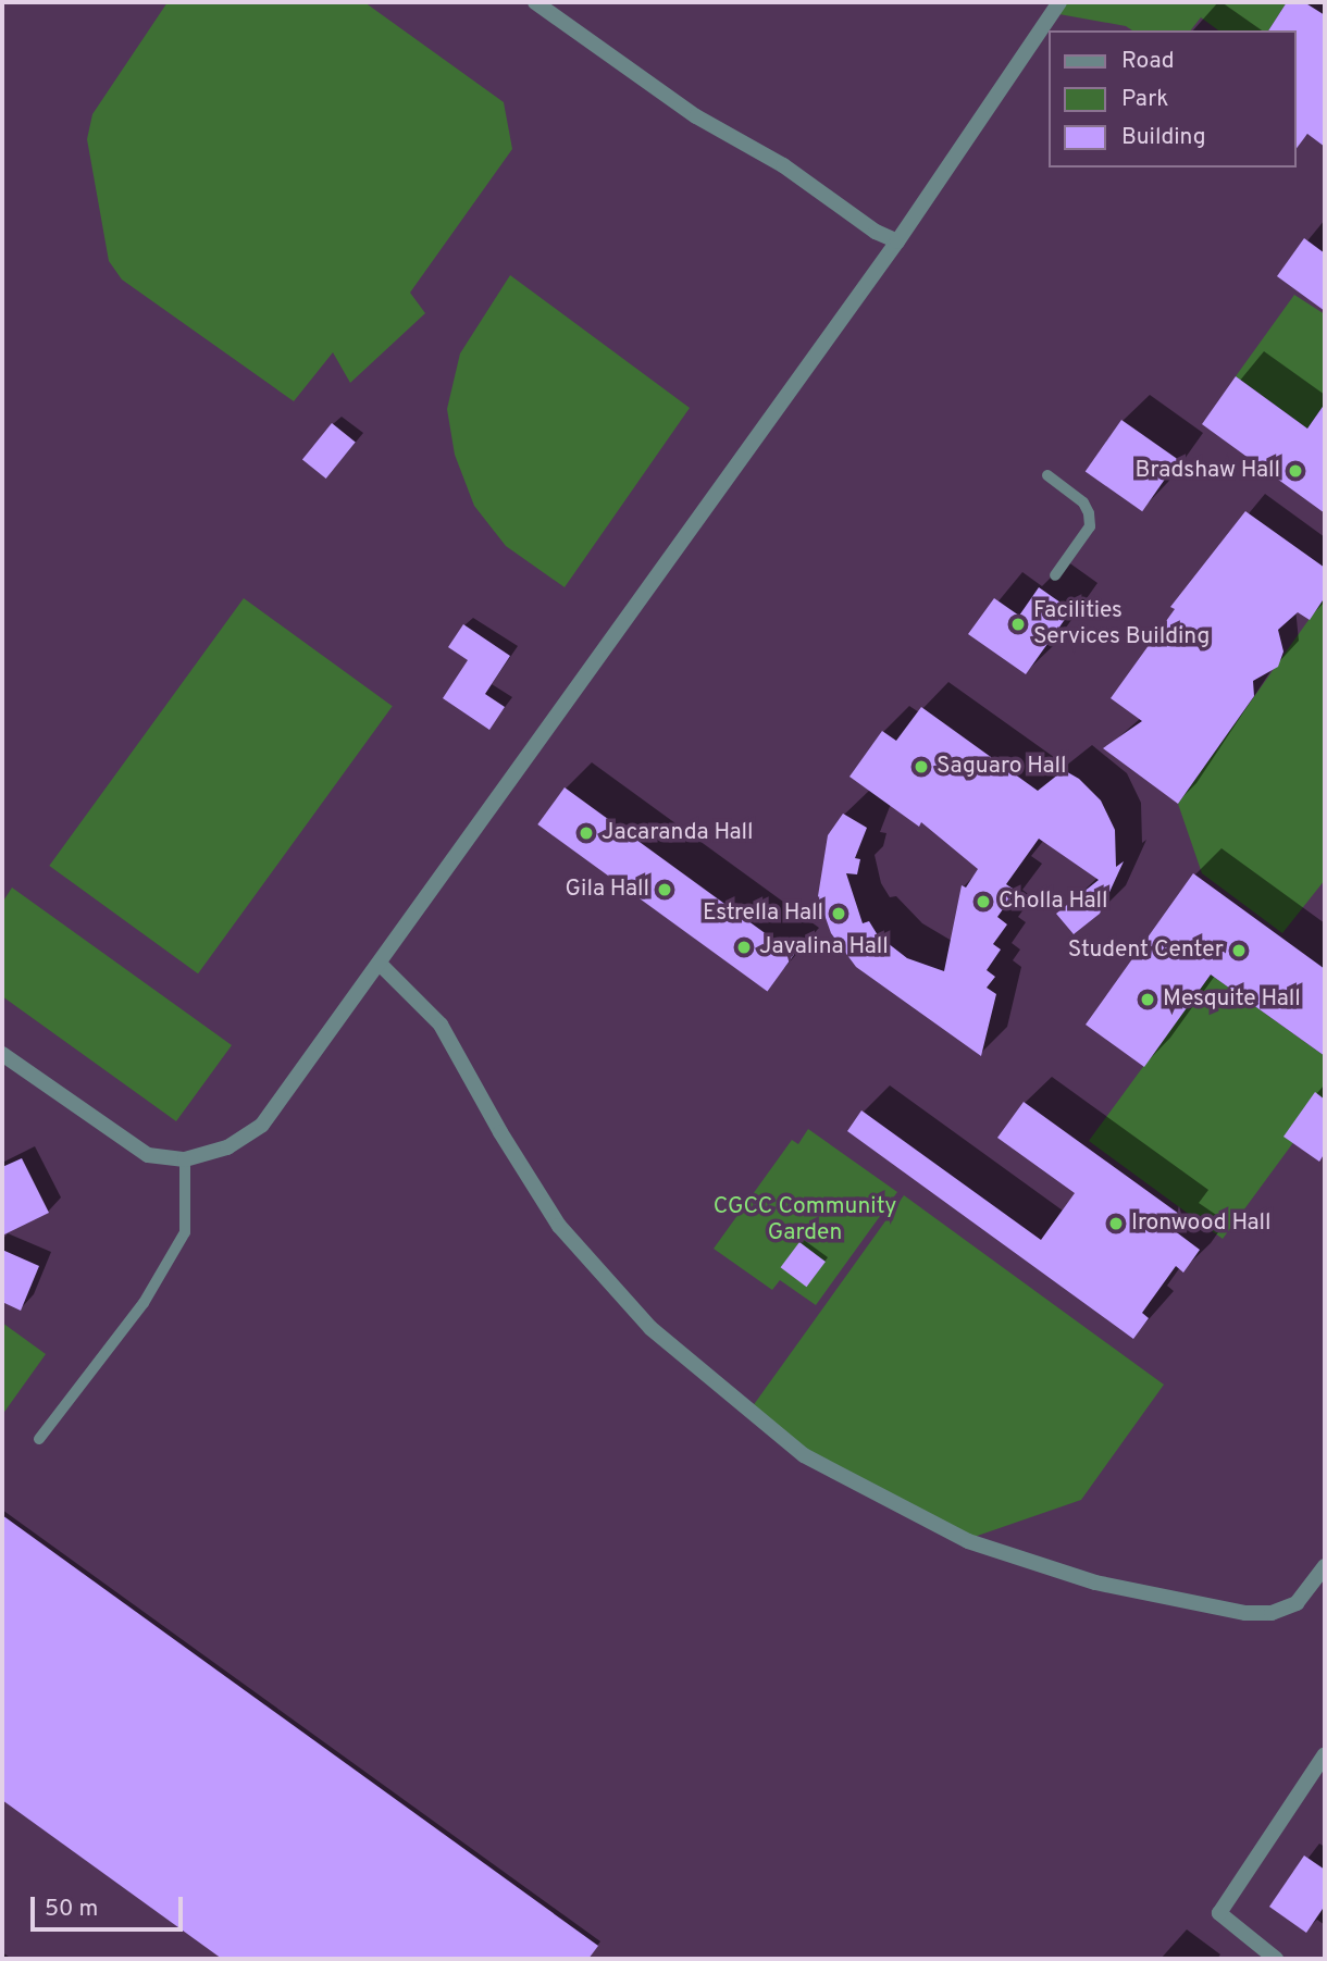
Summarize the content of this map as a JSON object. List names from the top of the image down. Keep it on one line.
{"parks":["CGCC Community Garden"],"places":["Bradshaw Hall","Facilities Services Building","Saguaro Hall","Jacaranda Hall","Gila Hall","Cholla Hall","Estrella Hall","Javalina Hall","Student Center","Mesquite Hall","Ironwood Hall"],"legend":["Road","Park","Building"],"scale_bar":"50 m"}
